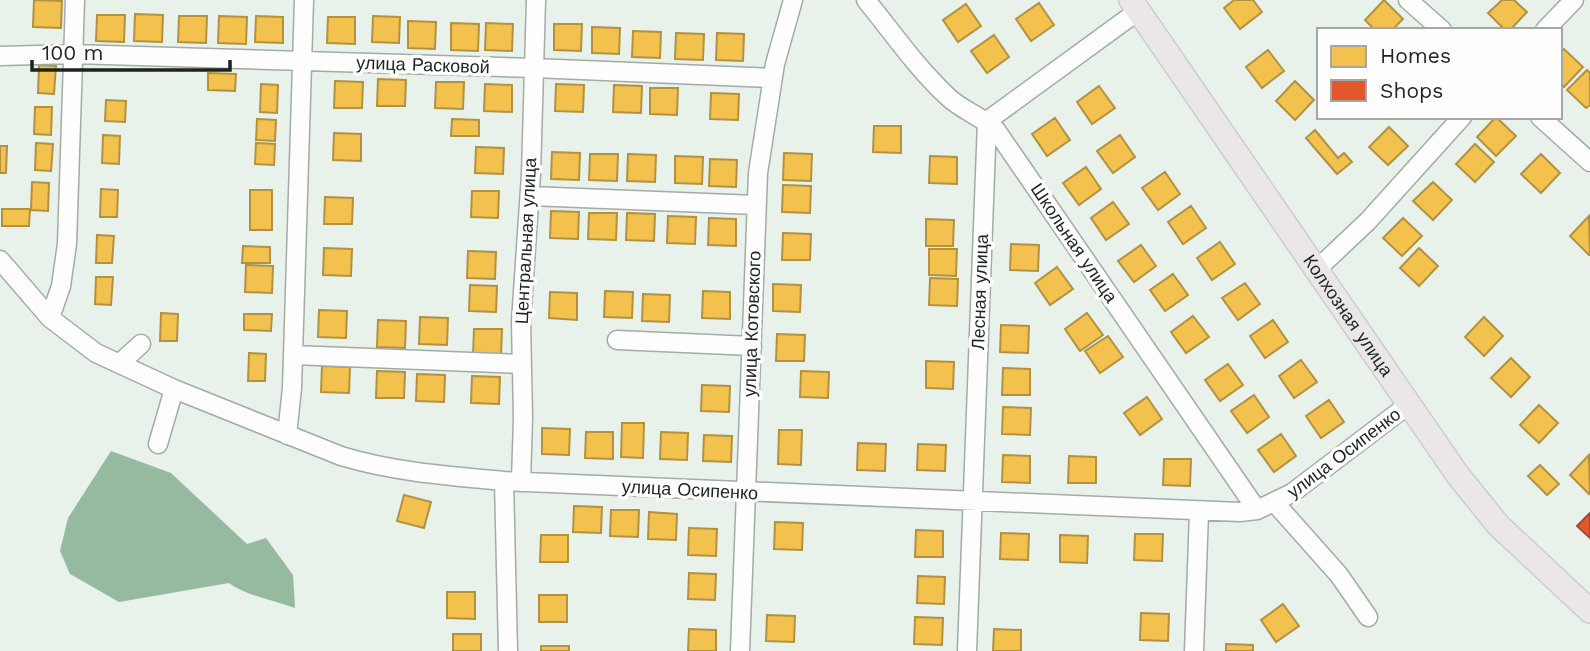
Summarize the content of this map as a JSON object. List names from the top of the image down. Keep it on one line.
{"streets":{"main road":["Колхозная улица"],"street":["улица Расковой","Центральная улица","Школьная улица","Лесная улица","улица Котовского","улица Осипенко"]},"crossings":[["улица Расковой","Центральная улица"],["улица Расковой","улица Котовского"],["Центральная улица","улица Осипенко"],["Школьная улица","Лесная улица"],["Школьная улица","улица Осипенко"],["Лесная улица","улица Осипенко"],["Колхозная улица","улица Осипенко"],["улица Котовского","улица Осипенко"]],"legend":["Homes","Shops"],"scale_bar":"100 m"}
